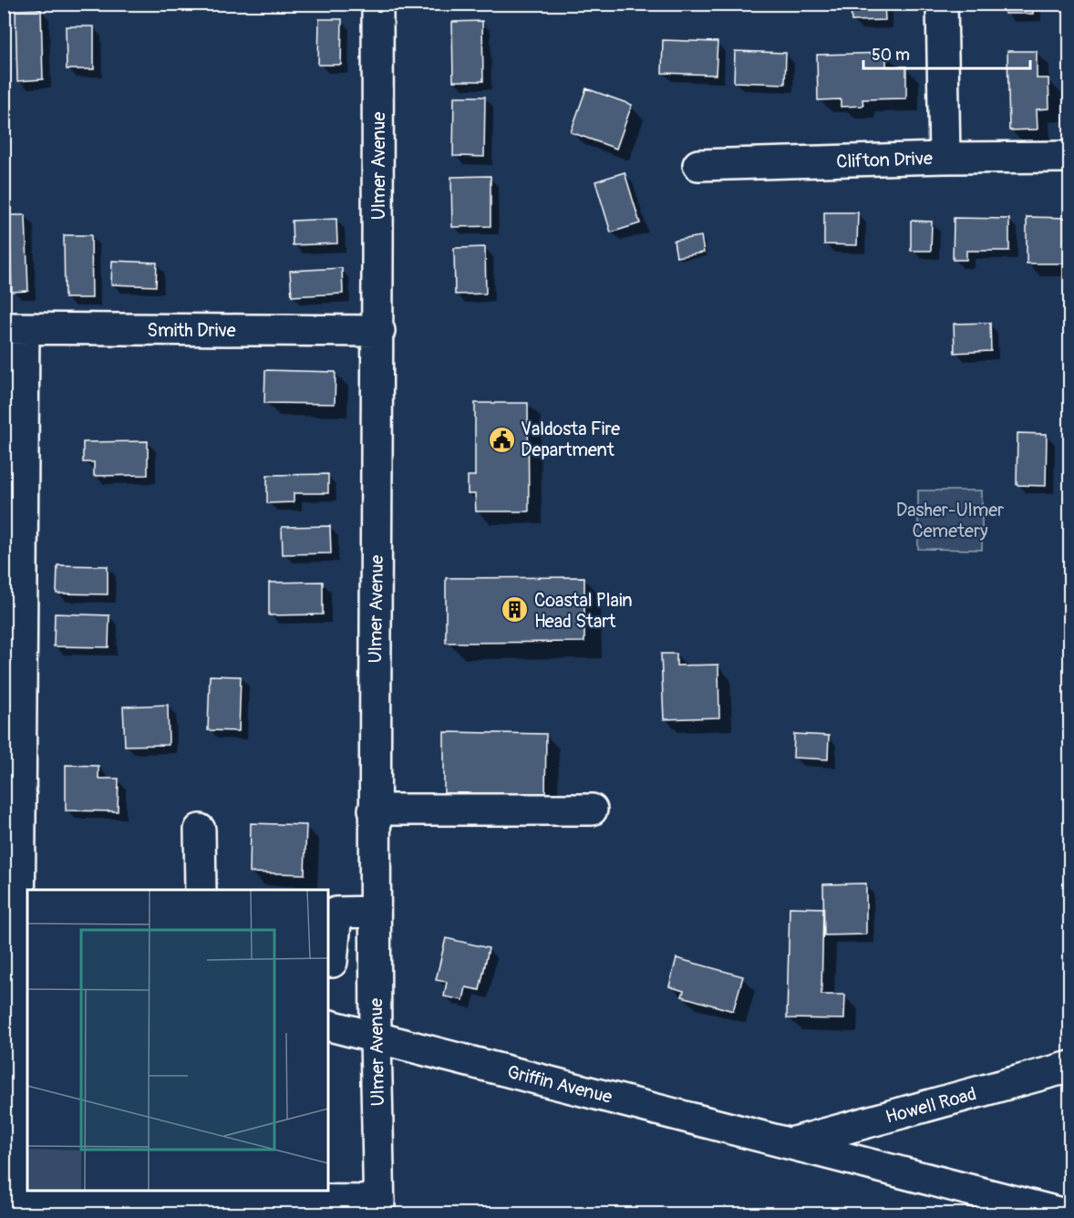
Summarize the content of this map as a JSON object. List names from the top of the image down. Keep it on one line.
{"streets":{"street":["Clifton Drive","Ulmer Avenue","Smith Drive","Griffin Avenue","Howell Road"]},"crossings":[["Ulmer Avenue","Smith Drive"],["Ulmer Avenue","Griffin Avenue"],["Griffin Avenue","Howell Road"]],"parks":["Dasher-Ulmer Cemetery"],"places":{"public building":["Valdosta Fire Department"],"building":["Coastal Plain Head Start"]},"scale_bar":"50 m"}
